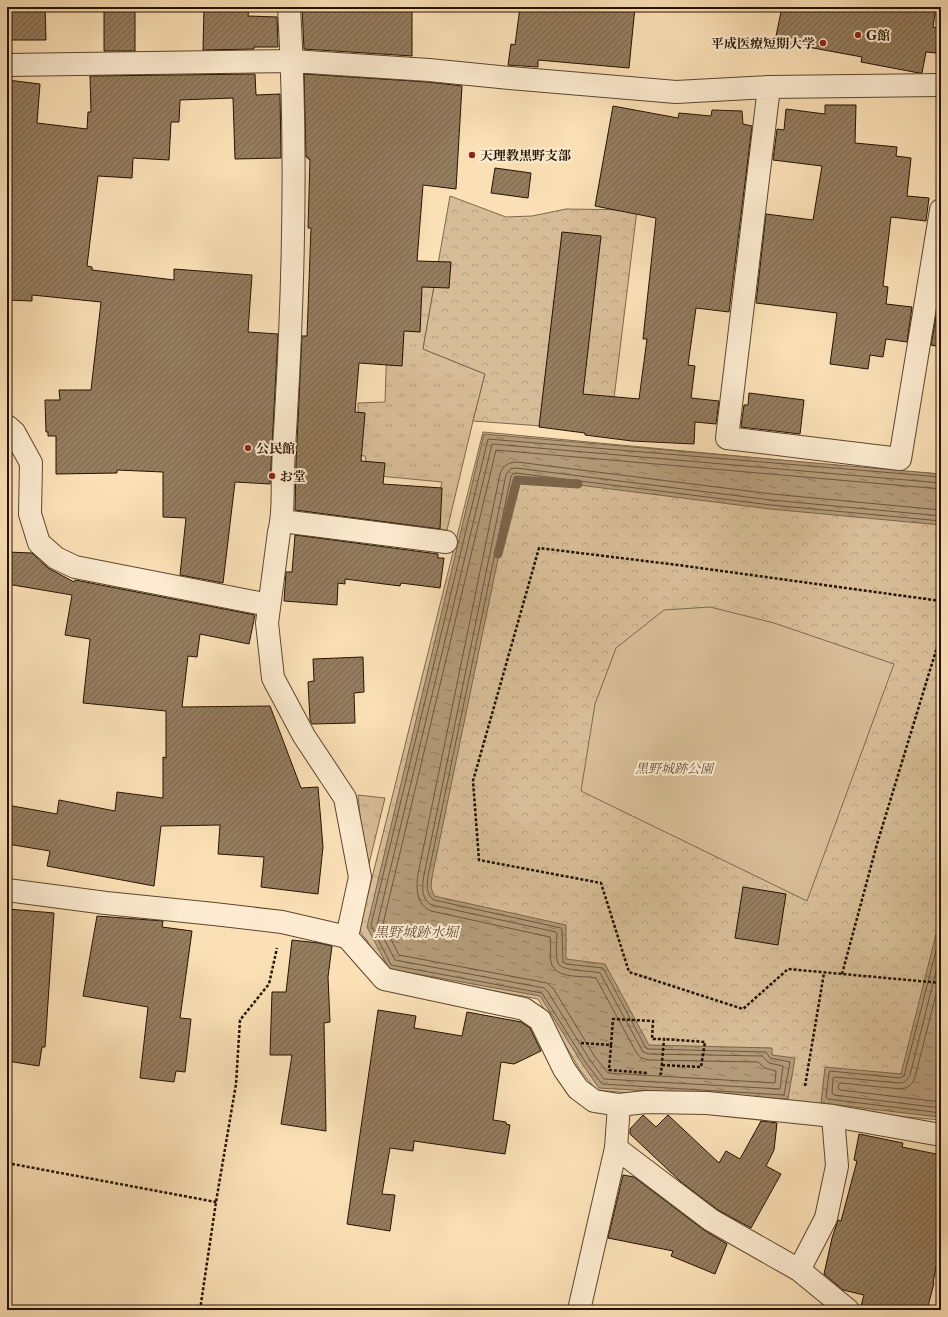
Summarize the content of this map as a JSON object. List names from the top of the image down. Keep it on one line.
{"water":["黒野城跡水堀"],"parks":["黒野城跡公園"],"places":["G館","平成医療短期大学","天理教黒野支部","公民館","お堂"]}
